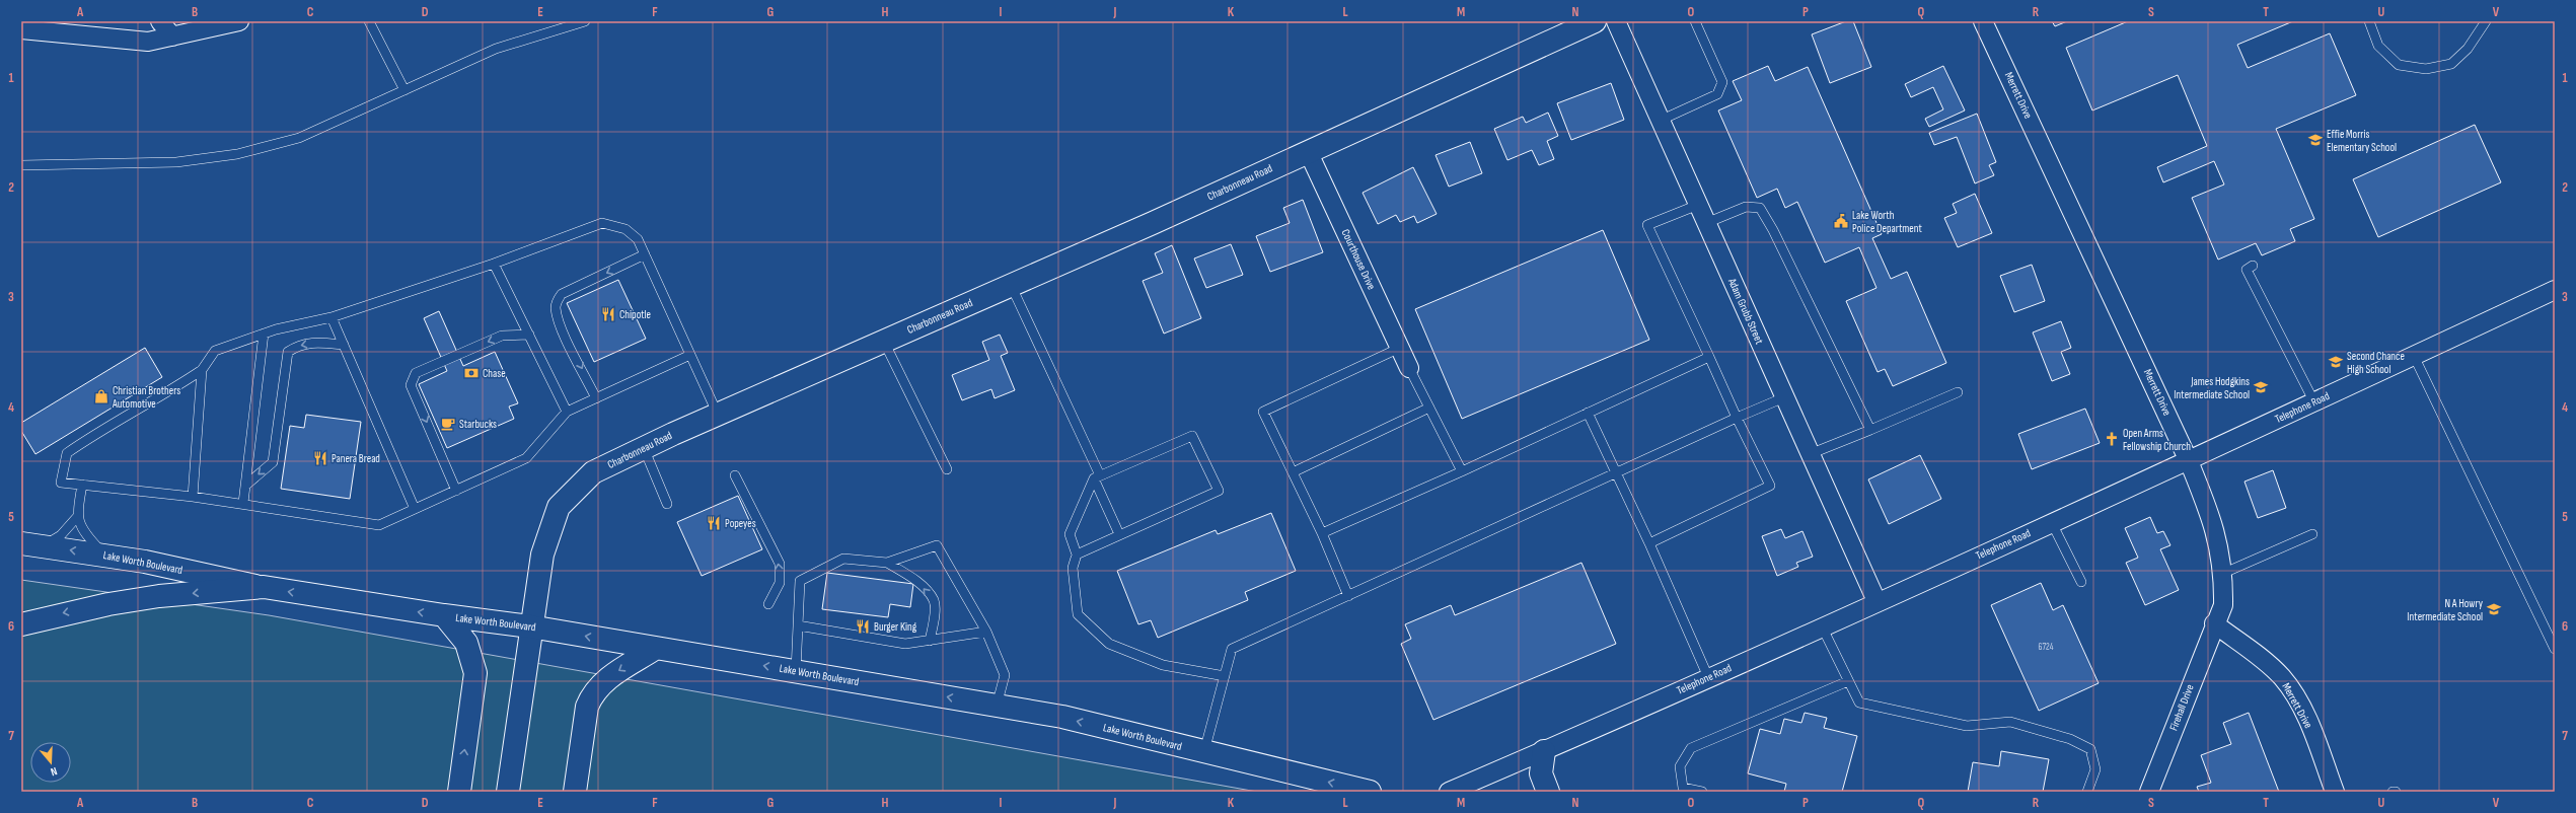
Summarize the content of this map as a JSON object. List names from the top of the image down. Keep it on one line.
{"streets":{"main road":["Charbonneau Road","Lake Worth Boulevard"],"street":["Merrett Drive","Courthouse Drive","Adam Grubb Street","Telephone Road","Firehall Drive"]},"crossings":[["Merrett Drive","Telephone Road"],["Merrett Drive","Firehall Drive"],["Charbonneau Road","Courthouse Drive"],["Charbonneau Road","Lake Worth Boulevard"],["Adam Grubb Street","Telephone Road"]],"one_way":["Lake Worth Boulevard"],"places":{"school or university":["Effie Morris Elementary School","Second Chance High School","James Hodgkins Intermediate School","N A Howry Intermediate School"],"public building":["Lake Worth Police Department"],"restaurant":["Chipotle","Panera Bread","Popeyes","Burger King"],"bank":["Chase"],"shop":["Christian Brothers Automotive"],"cafe":["Starbucks"],"church":["Open Arms Fellowship Church"]},"house_numbers":["6724"],"north":"bottom","grid":{"columns":["A","B","C","D","E","F","G","H","I","J","K","L","M","N","O","P","Q","R","S","T","U","V"],"rows":["1","2","3","4","5","6","7"]}}
